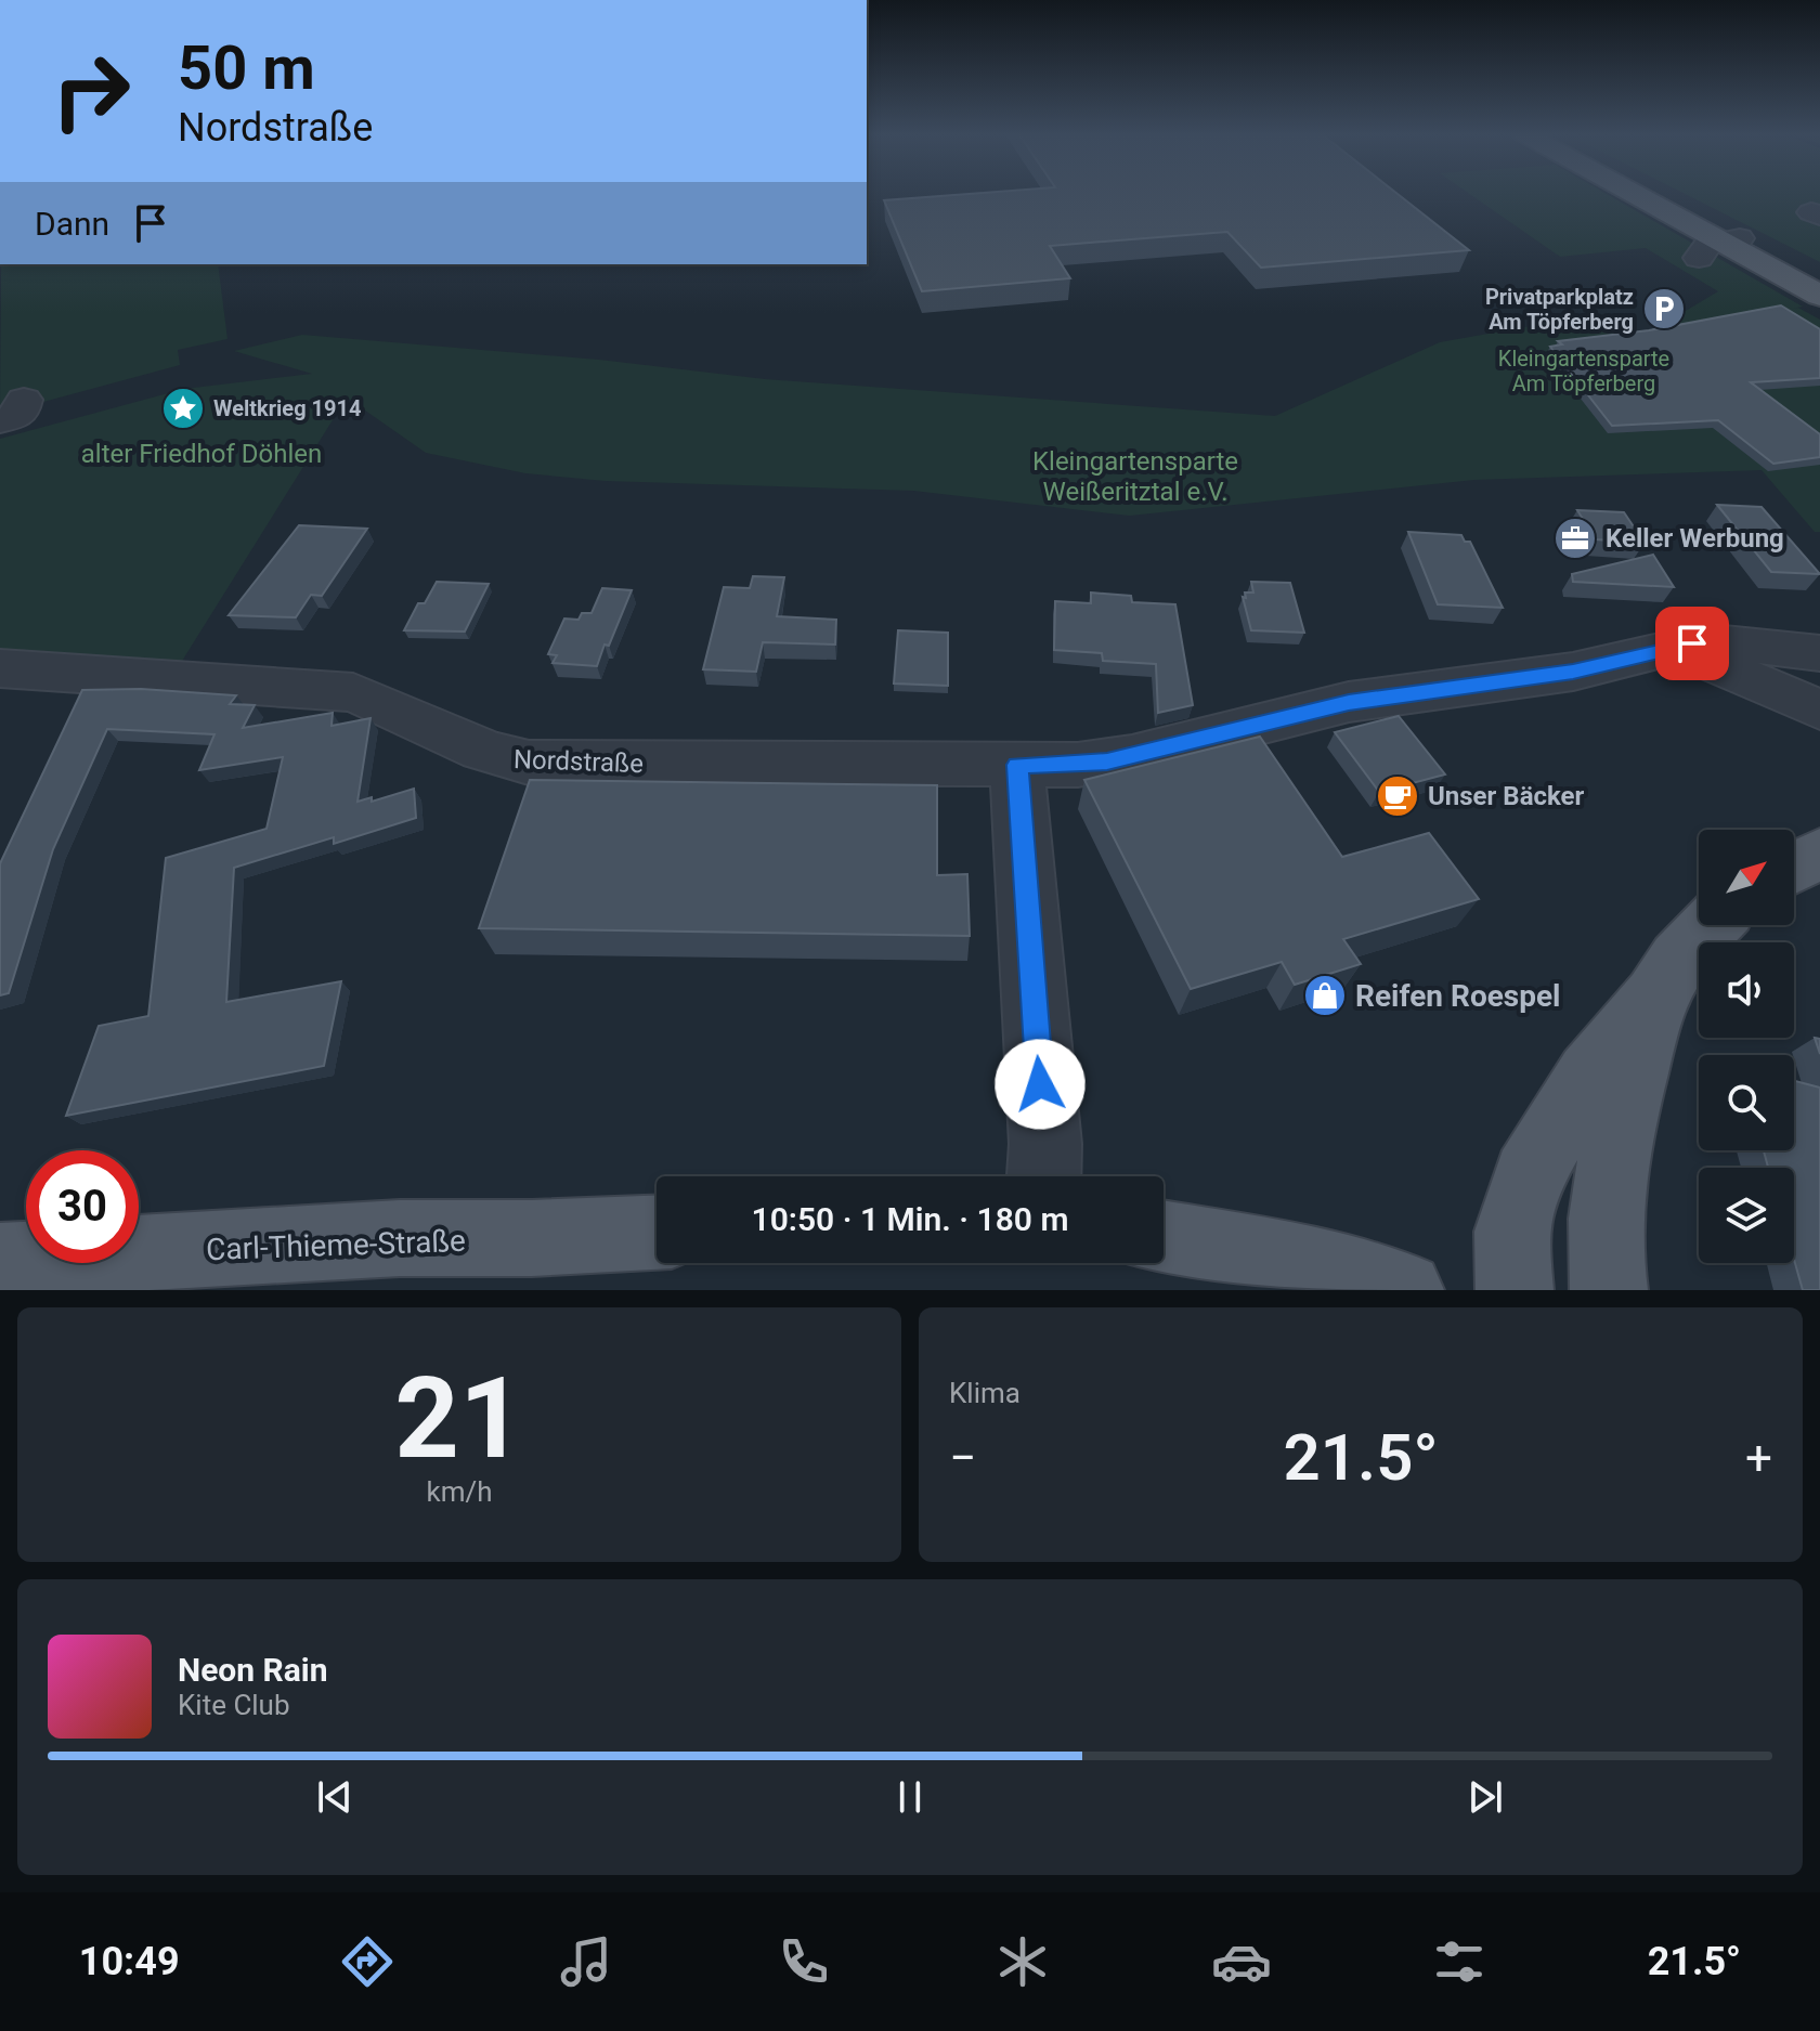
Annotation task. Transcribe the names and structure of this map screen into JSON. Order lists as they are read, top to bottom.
{
  "streets": {
    "main road": ["Carl-Thieme-Straße"],
    "street": ["Nordstraße"]
  },
  "parks": ["Kleingartensparte Am Töpferberg", "alter Friedhof Döhlen", "Kleingartensparte Weißeritztal e.V."],
  "places": {
    "parking": ["Privatparkplatz Am Töpferberg"],
    "place": ["Weltkrieg 1914"],
    "office": ["Keller Werbung"],
    "cafe": ["Unser Bäcker"],
    "shop": ["Reifen Roespel"]
  },
  "north": "top right",
  "page": {
    "turn": ["50 m", "Nordstraße"],
    "then": "Dann",
    "limit": "30",
    "trip": "10:50 · 1 Min. · 180 m",
    "tile": [
      ["21", "km/h"],
      "Klima"
    ],
    "heat": ["−", "21.5°", "+"],
    "song": ["Neon Rain", "Kite Club"],
    "tabs": ["10:49", "21.5°"]
  }
}
